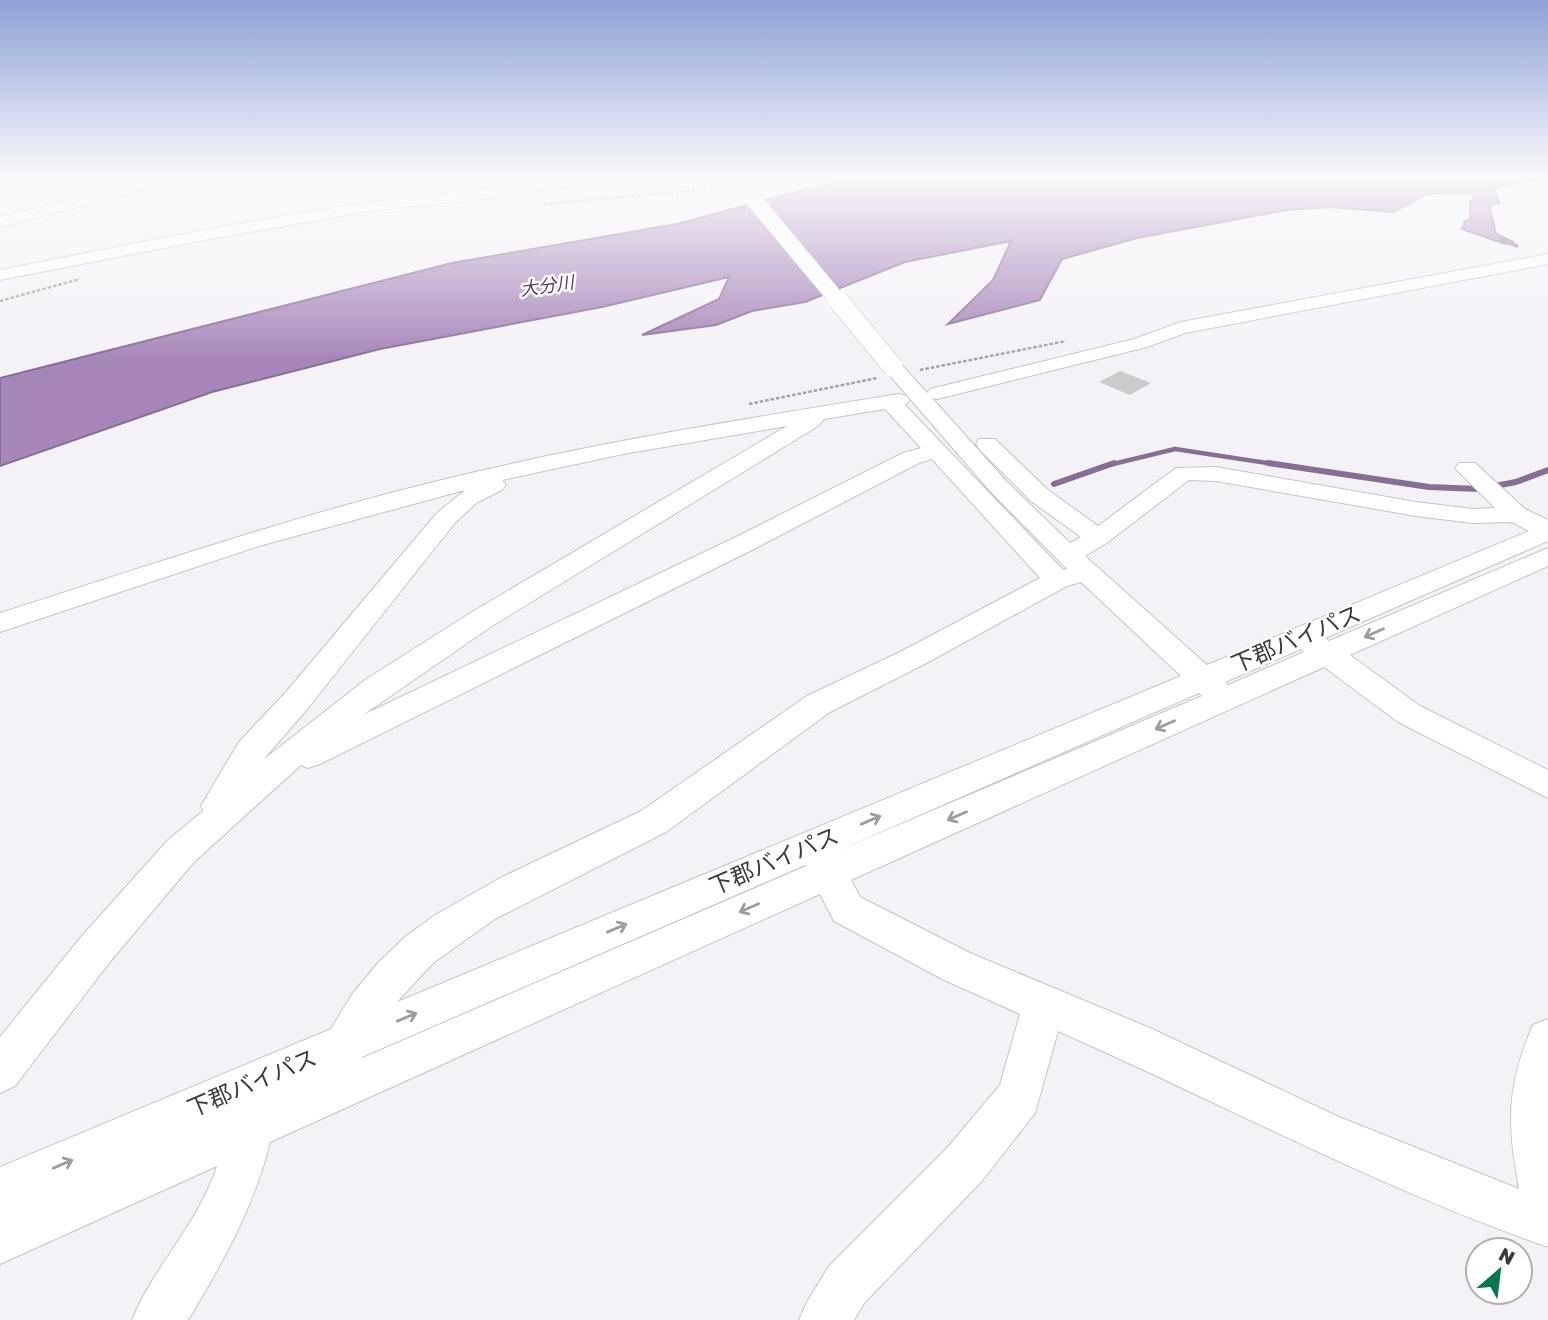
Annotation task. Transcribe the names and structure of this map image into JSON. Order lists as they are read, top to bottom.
{
  "streets": {
    "street": ["下郡バイパス"]
  },
  "water": ["大分川"],
  "north": "top right"
}
